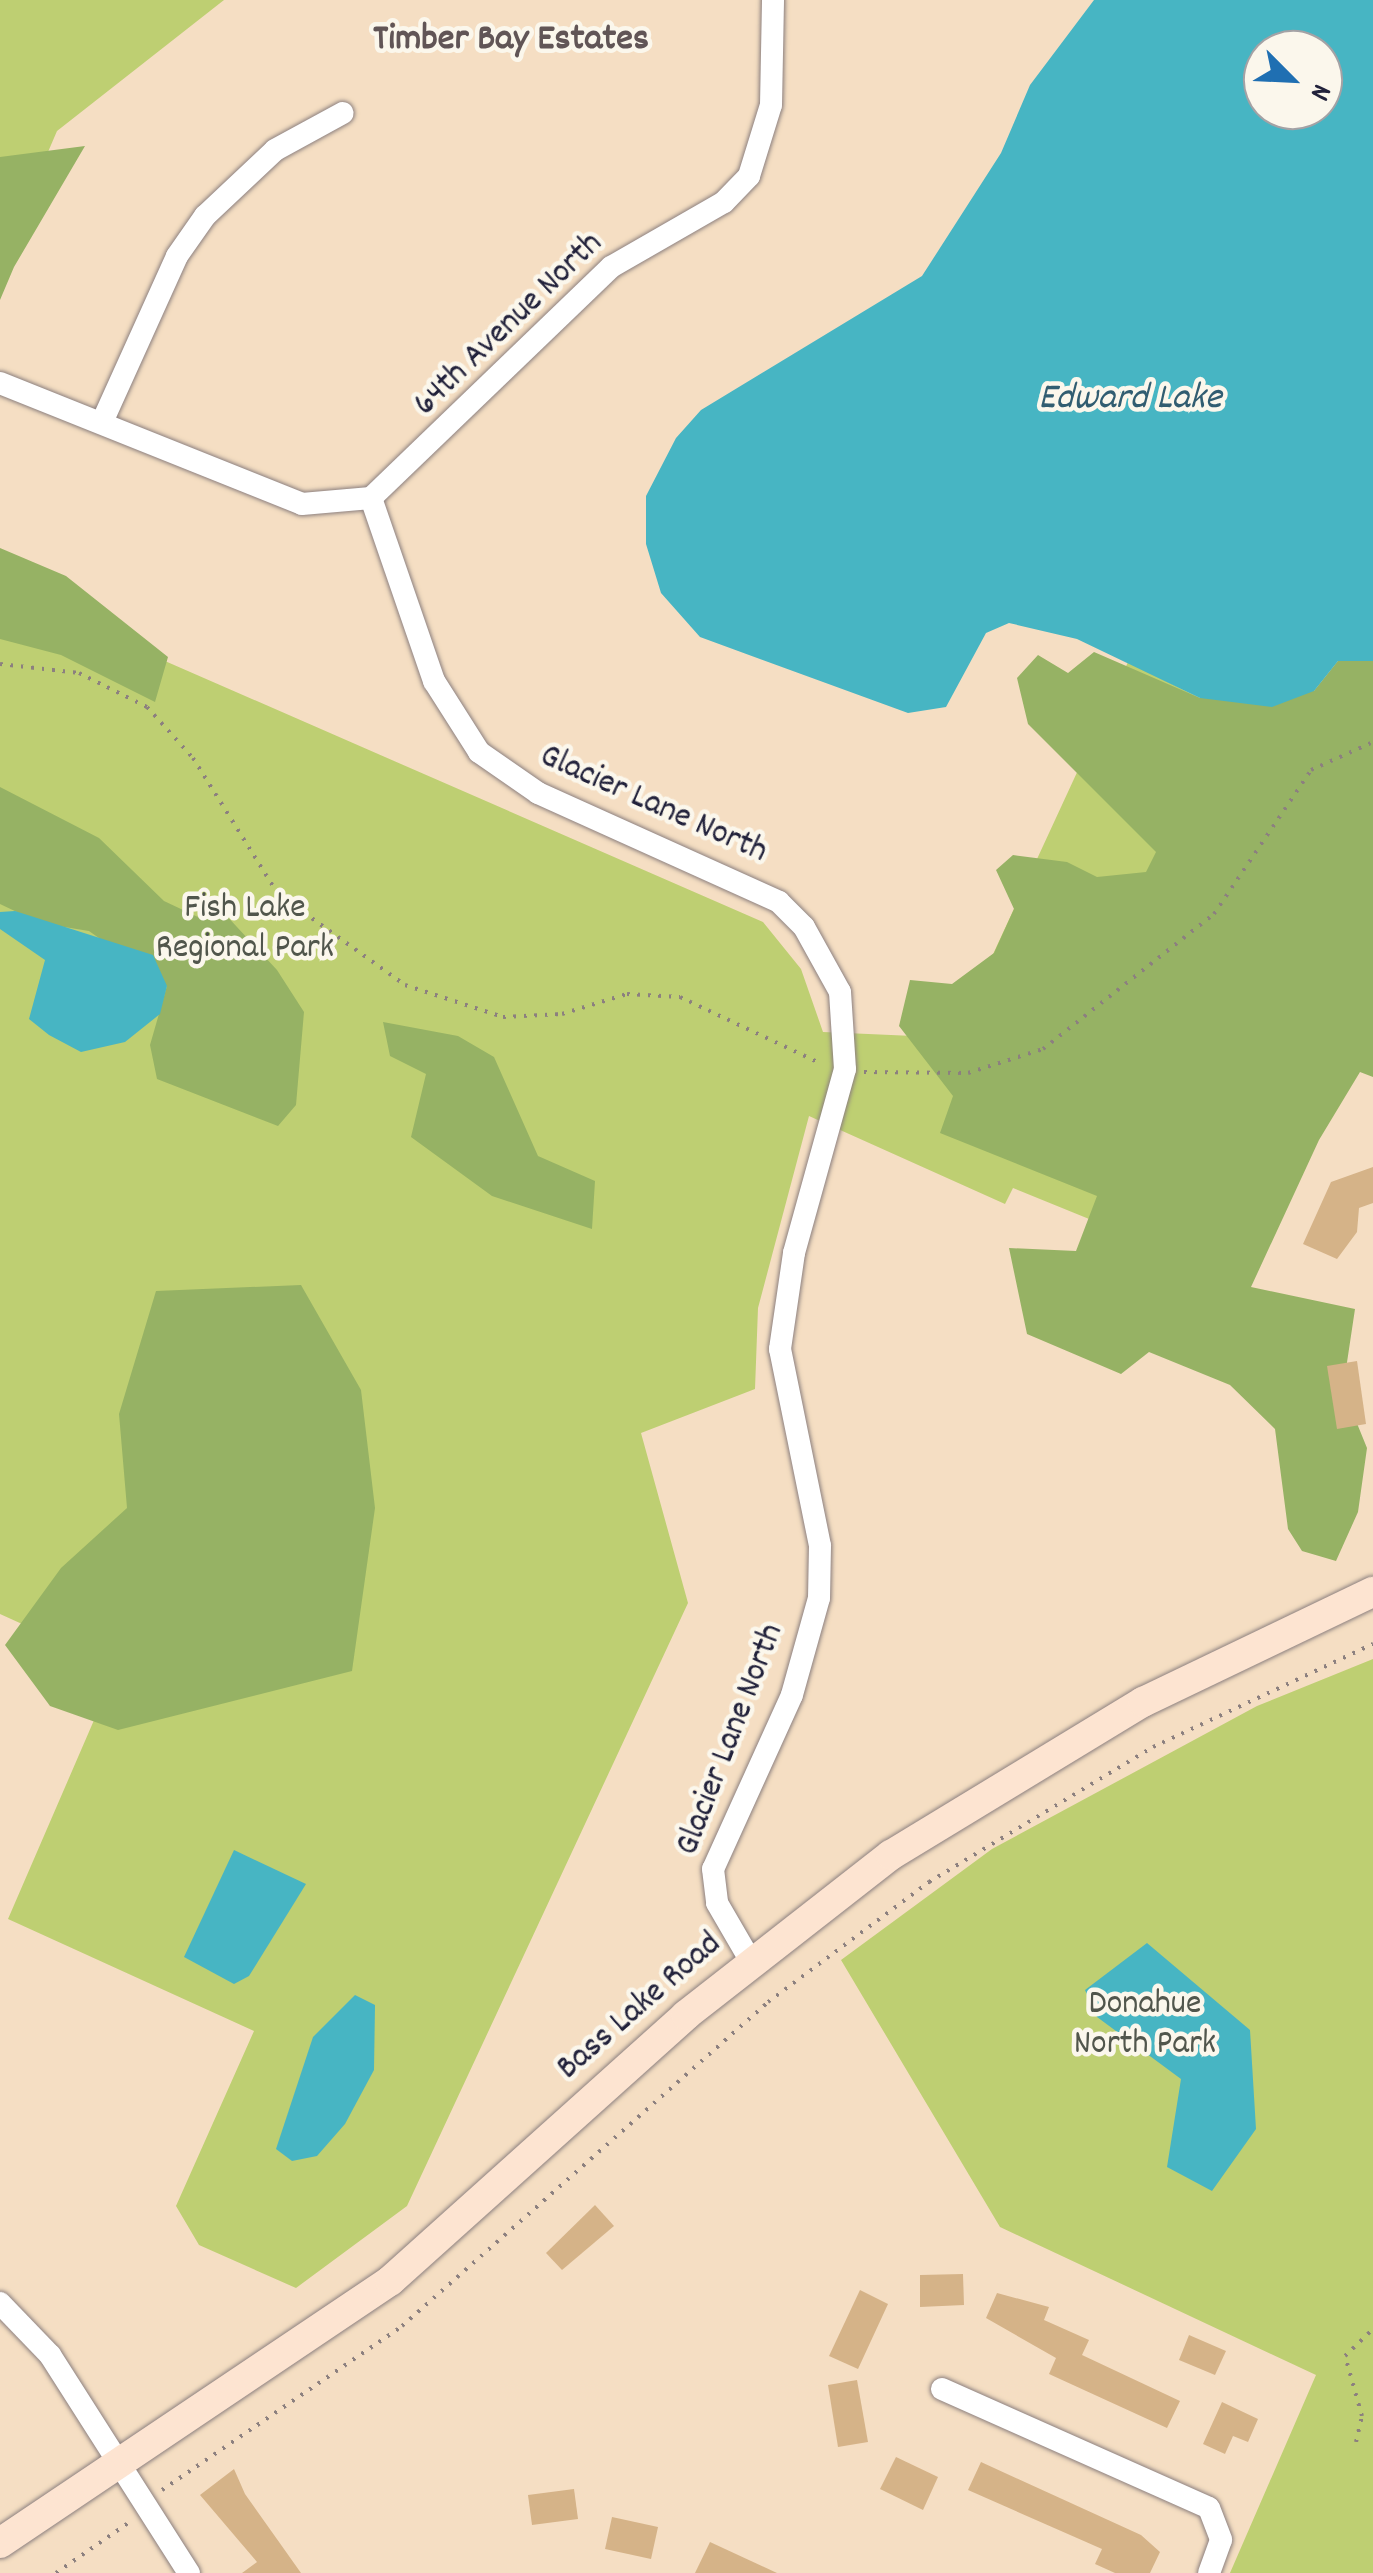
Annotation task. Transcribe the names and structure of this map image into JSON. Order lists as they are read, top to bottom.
{
  "streets": {
    "main road": ["Bass Lake Road"],
    "street": ["64th Avenue North", "Glacier Lane North"]
  },
  "crossings": [
    ["64th Avenue North", "Glacier Lane North"],
    ["Glacier Lane North", "Bass Lake Road"]
  ],
  "districts": ["Timber Bay Estates"],
  "water": ["Edward Lake"],
  "parks": ["Fish Lake Regional Park", "Donahue North Park"],
  "north": "bottom right"
}
